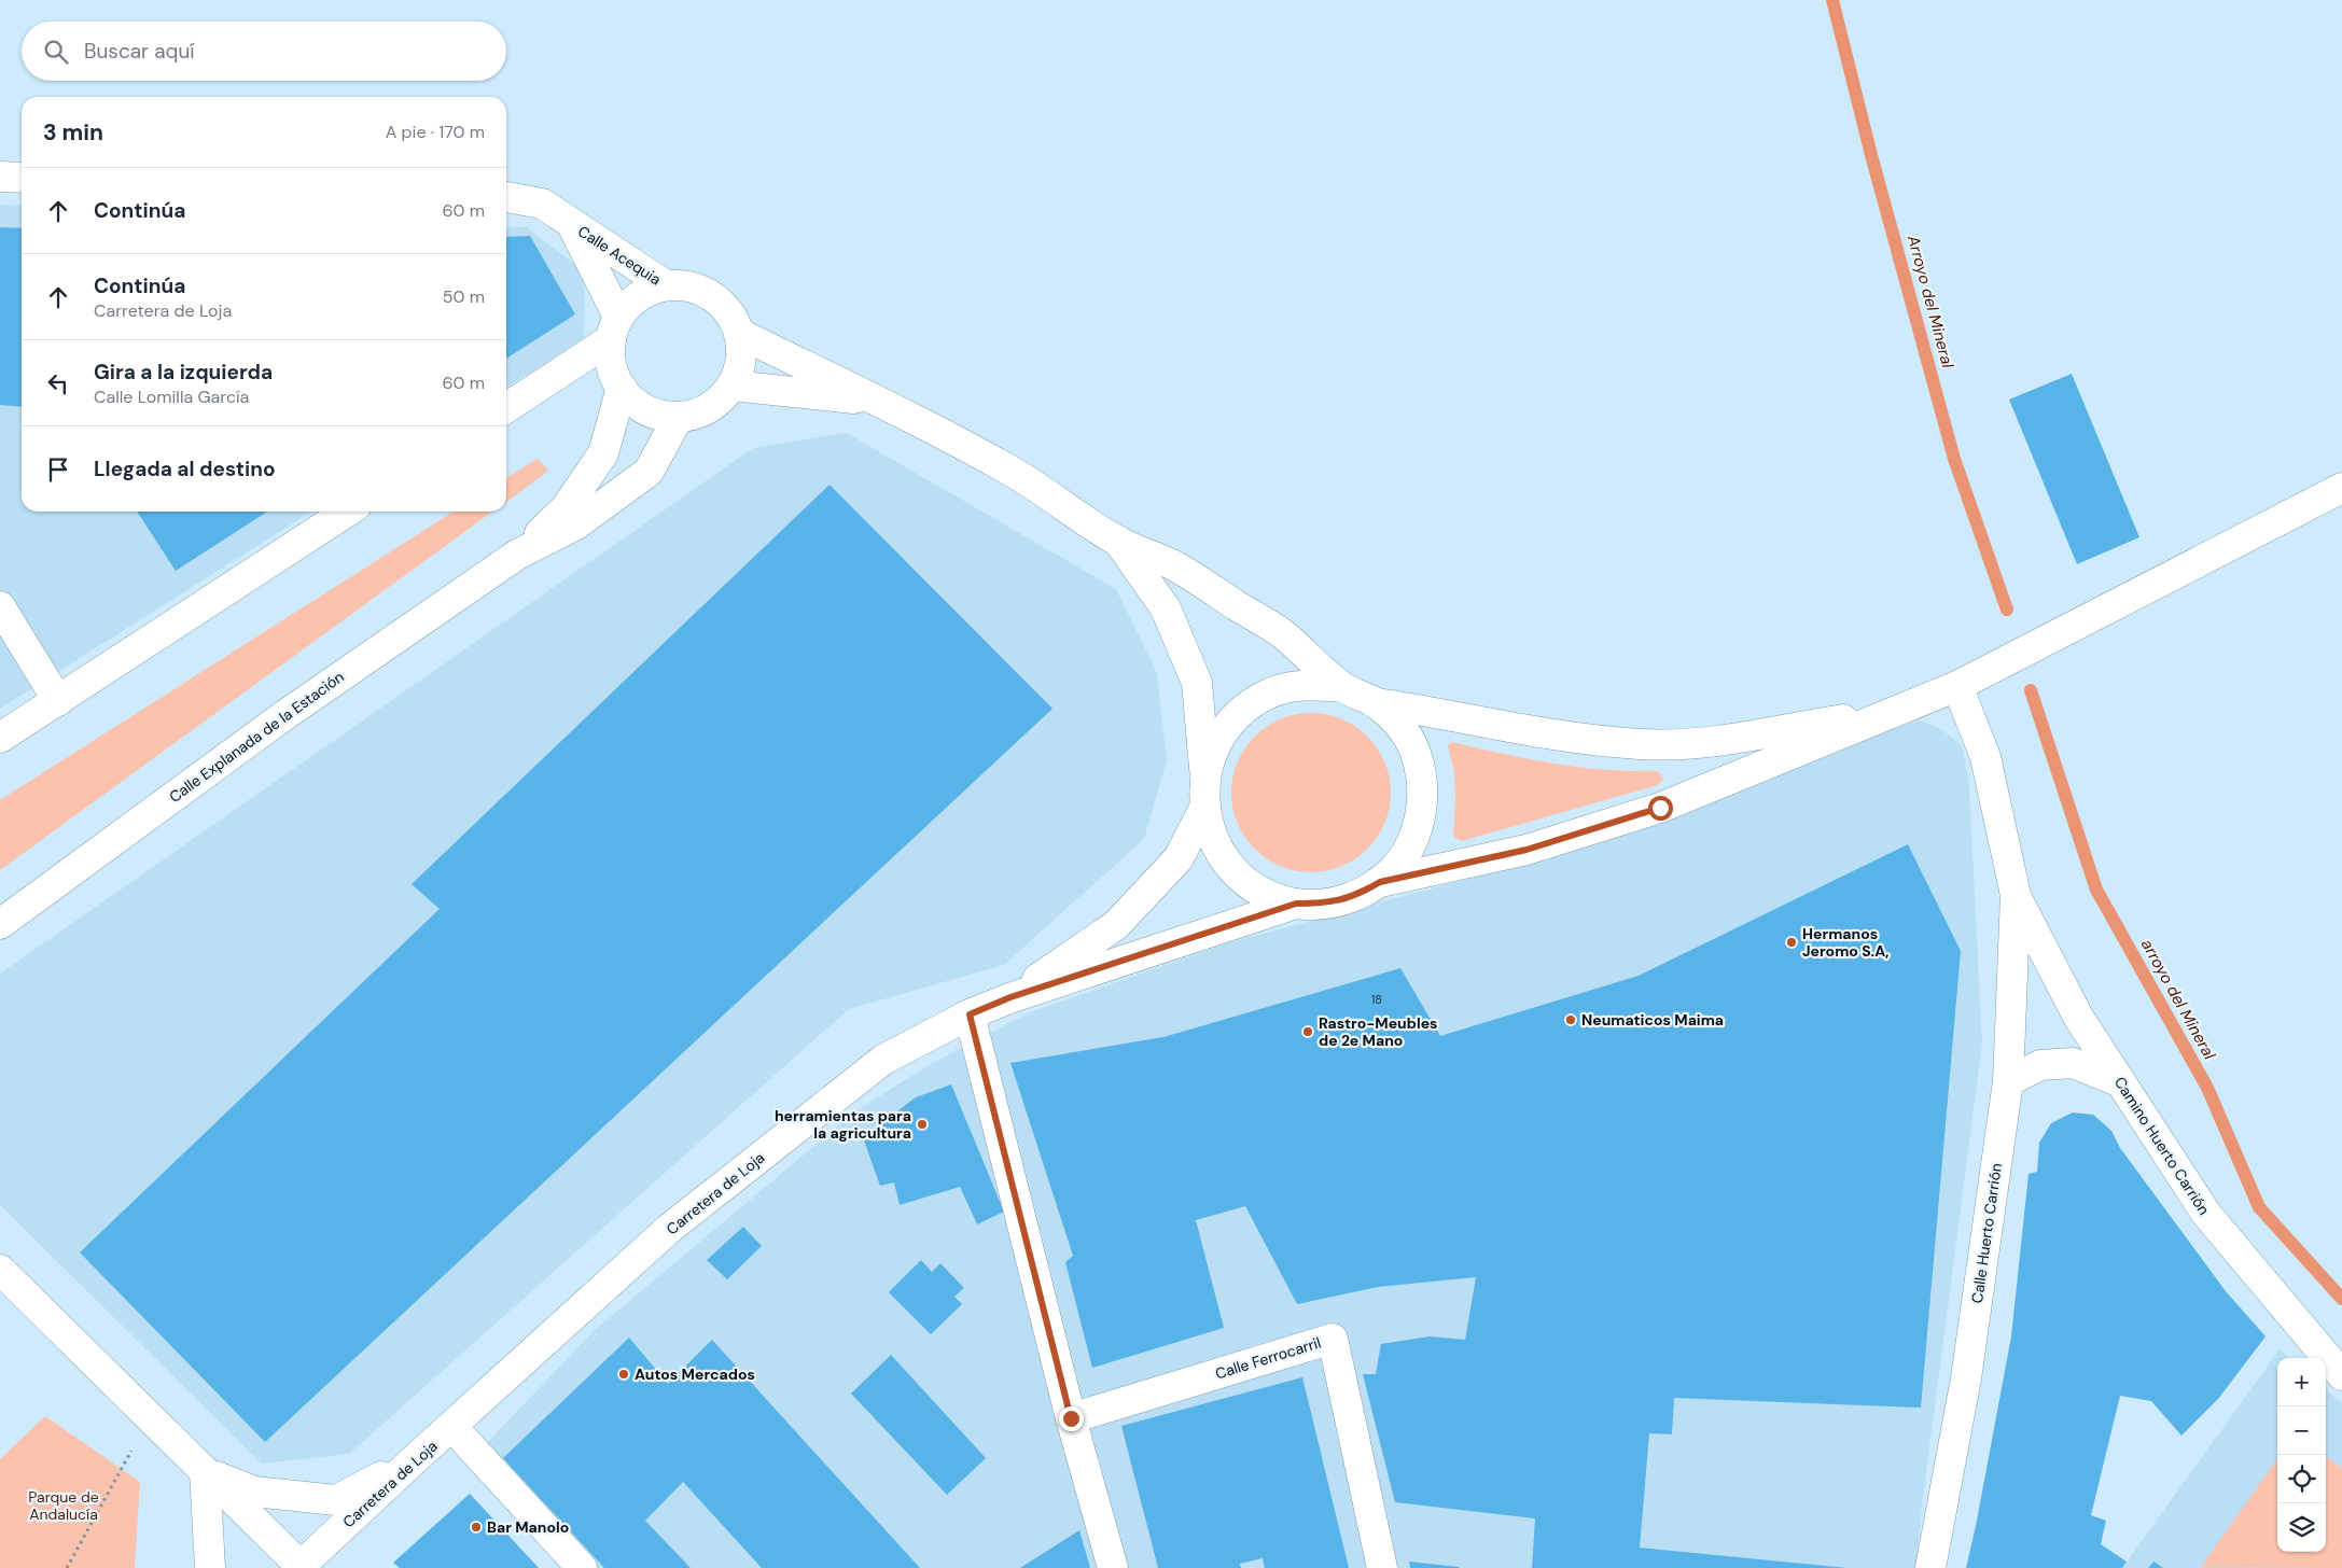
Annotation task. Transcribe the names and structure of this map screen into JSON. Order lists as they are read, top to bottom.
{
  "streets": {
    "street": [
      "Calle Acequia",
      "Calle Explanada de la Estación",
      "Camino Huerto Carrión",
      "Carretera de Loja",
      "Calle Huerto Carrión",
      "Calle Ferrocarril"
    ]
  },
  "crossings": [
    ["Calle Acequia", "Calle Explanada de la Estación"],
    ["Camino Huerto Carrión", "Calle Huerto Carrión"]
  ],
  "water": ["Arroyo del Mineral", "arroyo del Mineral"],
  "parks": ["Parque de Andalucía"],
  "places": [
    "Hermanos Jeromo S.A,",
    "Neumaticos Maima",
    "Rastro-Meubles de 2e Mano",
    "herramientas para la agricultura",
    "Autos Mercados",
    "Bar Manolo"
  ],
  "house_numbers": ["18"],
  "page": {
    "search": "Buscar aquí",
    "heading": ["3 min", "A pie · 170 m"],
    "list": [
      ["Continúa", "60 m"],
      ["Continúa", "Carretera de Loja", "50 m"],
      ["Gira a la izquierda", "Calle Lomilla García", "60 m"],
      "Llegada al destino"
    ],
    "map_buttons": ["+", "−"]
  }
}
